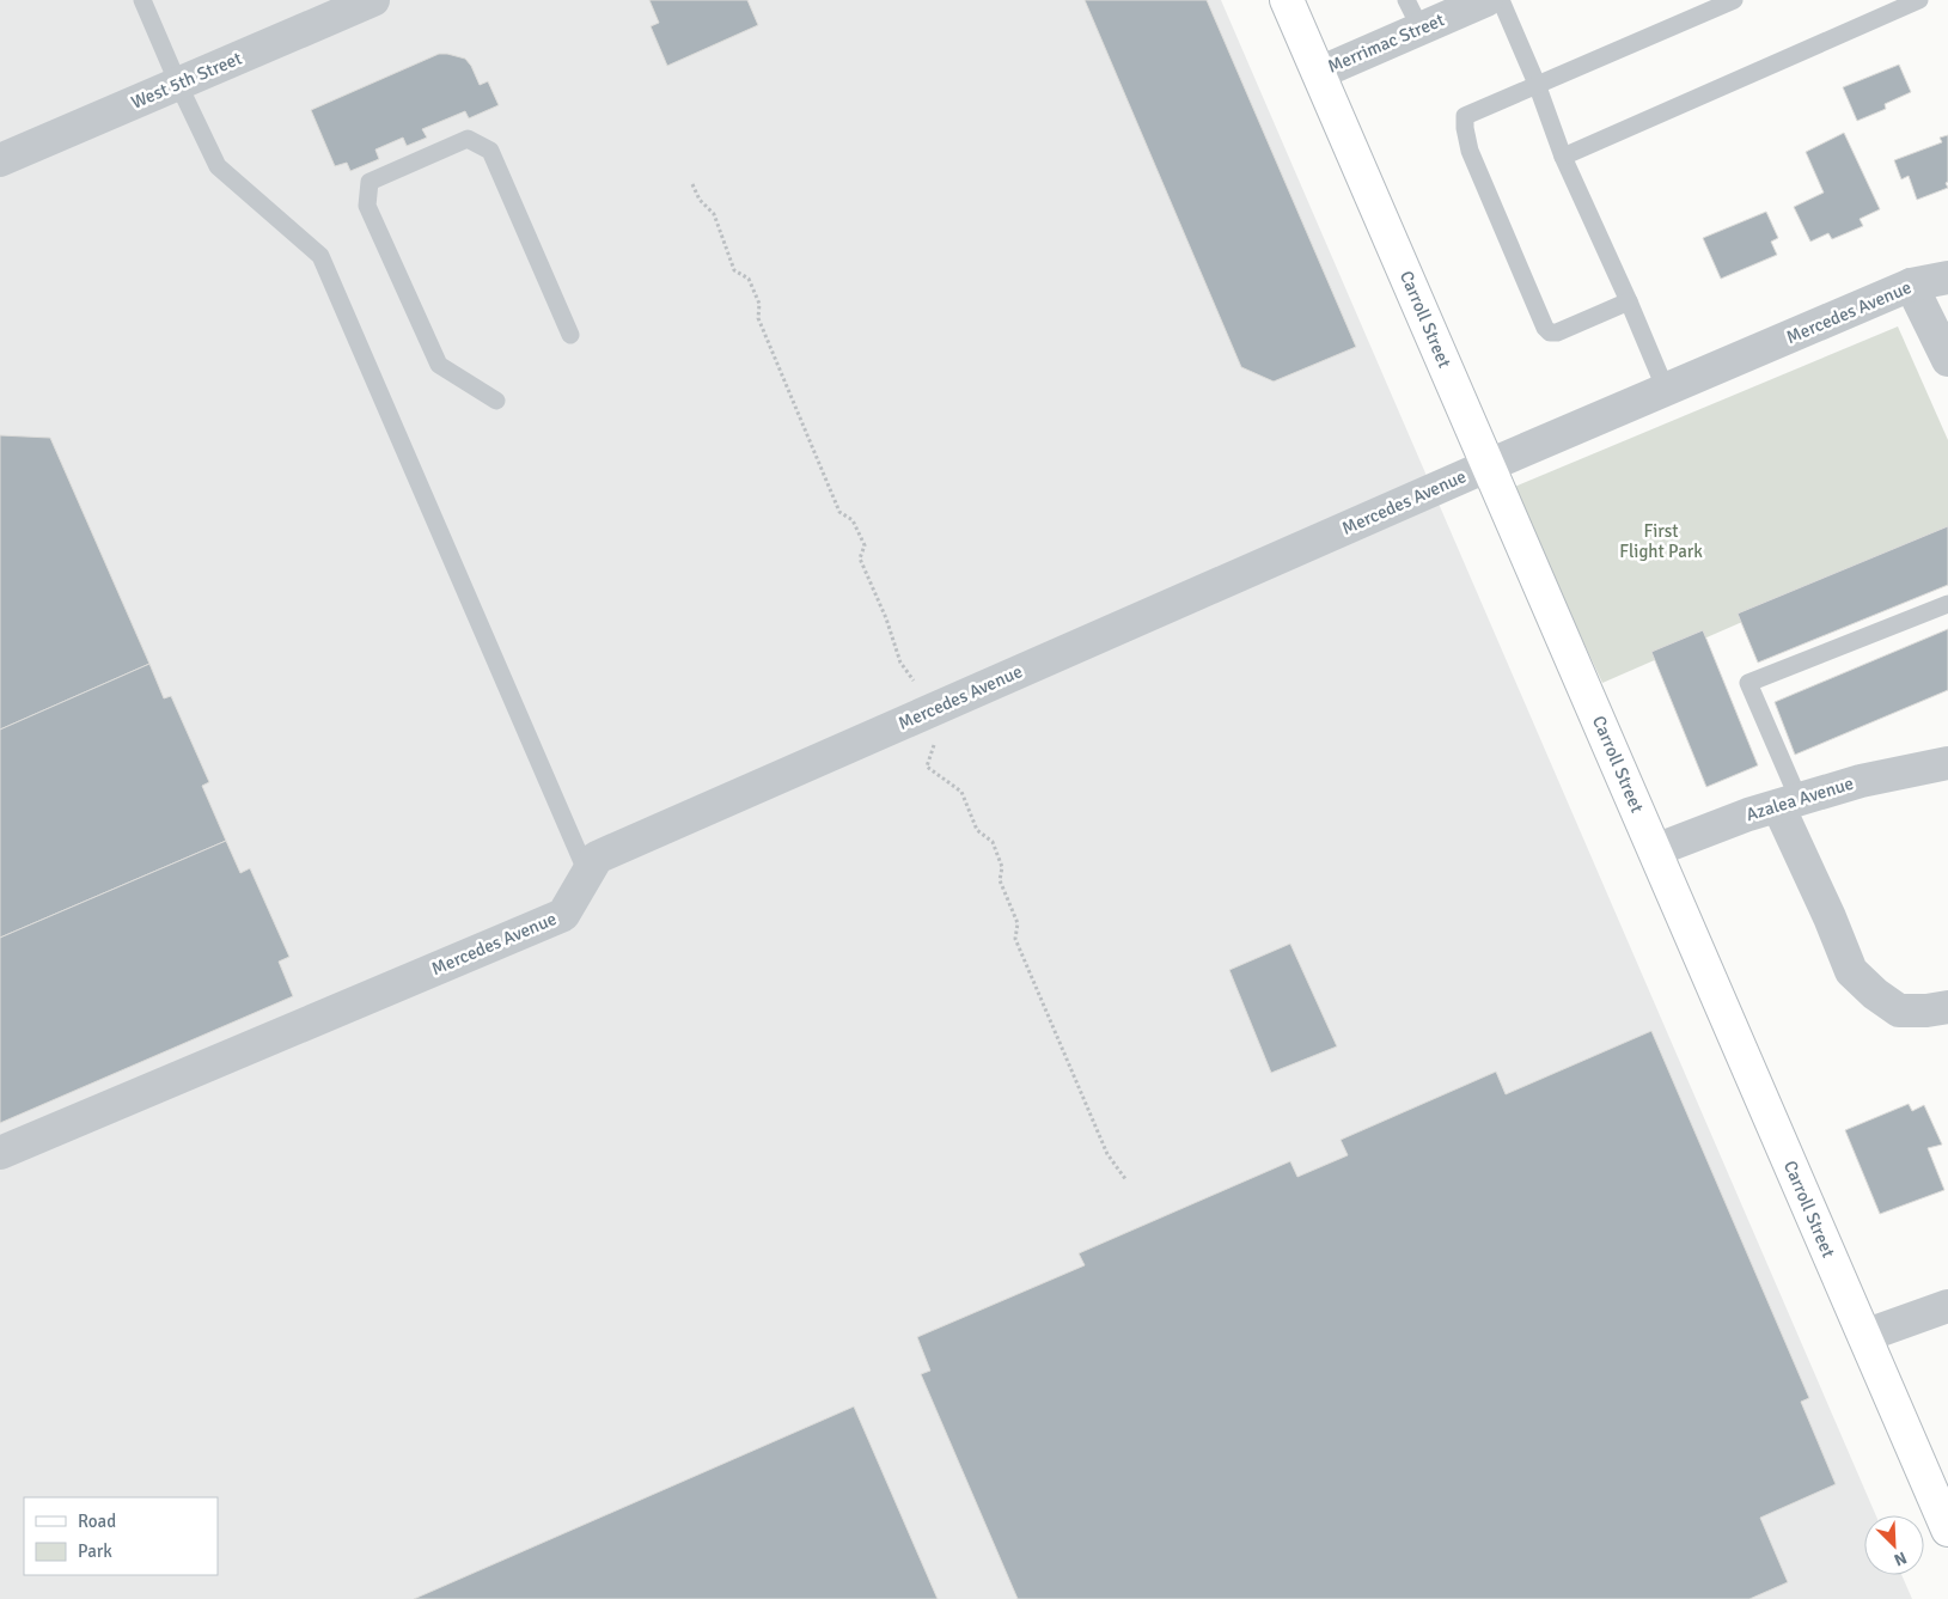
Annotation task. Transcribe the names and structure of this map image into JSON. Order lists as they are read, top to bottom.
{
  "streets": {
    "street": [
      "Merrimac Street",
      "West 5th Street",
      "Mercedes Avenue",
      "Carroll Street",
      "Azalea Avenue"
    ]
  },
  "crossings": [
    ["Merrimac Street", "Carroll Street"],
    ["Mercedes Avenue", "Carroll Street"],
    ["Carroll Street", "Azalea Avenue"]
  ],
  "parks": ["First Flight Park"],
  "legend": ["Road", "Park"],
  "north": "bottom right"
}
